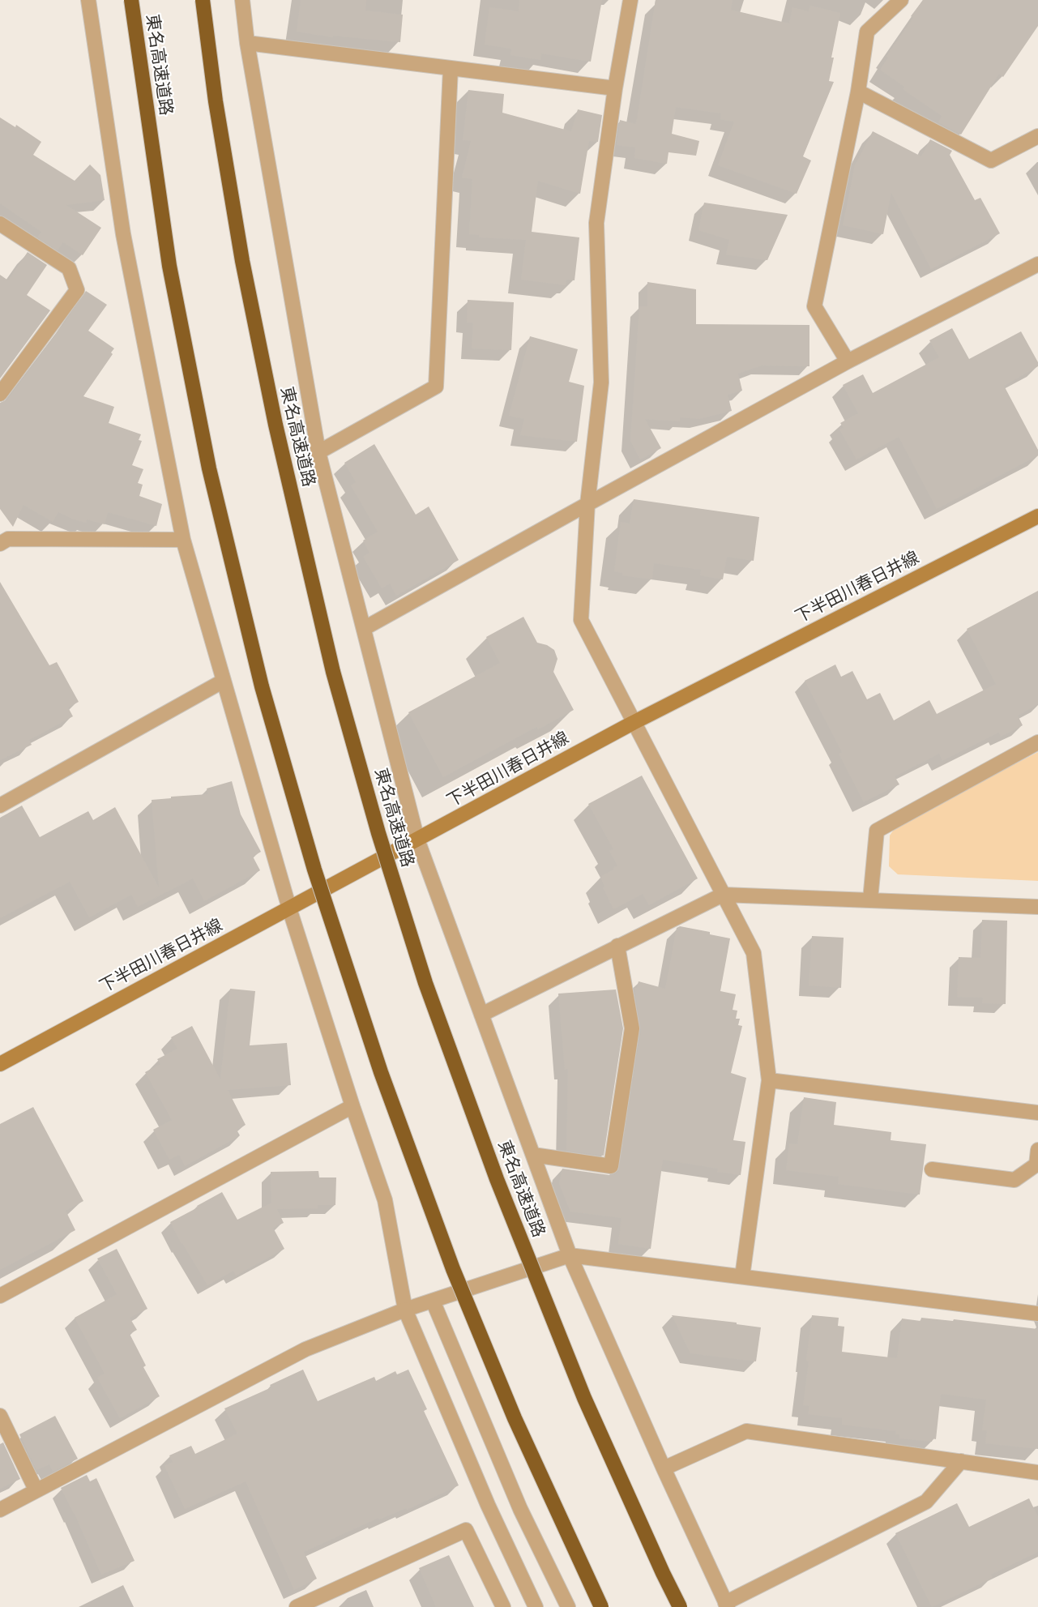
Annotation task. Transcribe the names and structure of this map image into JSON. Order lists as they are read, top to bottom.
{
  "streets": {
    "highway": ["東名高速道路"],
    "main road": ["下半田川春日井線"]
  }
}
